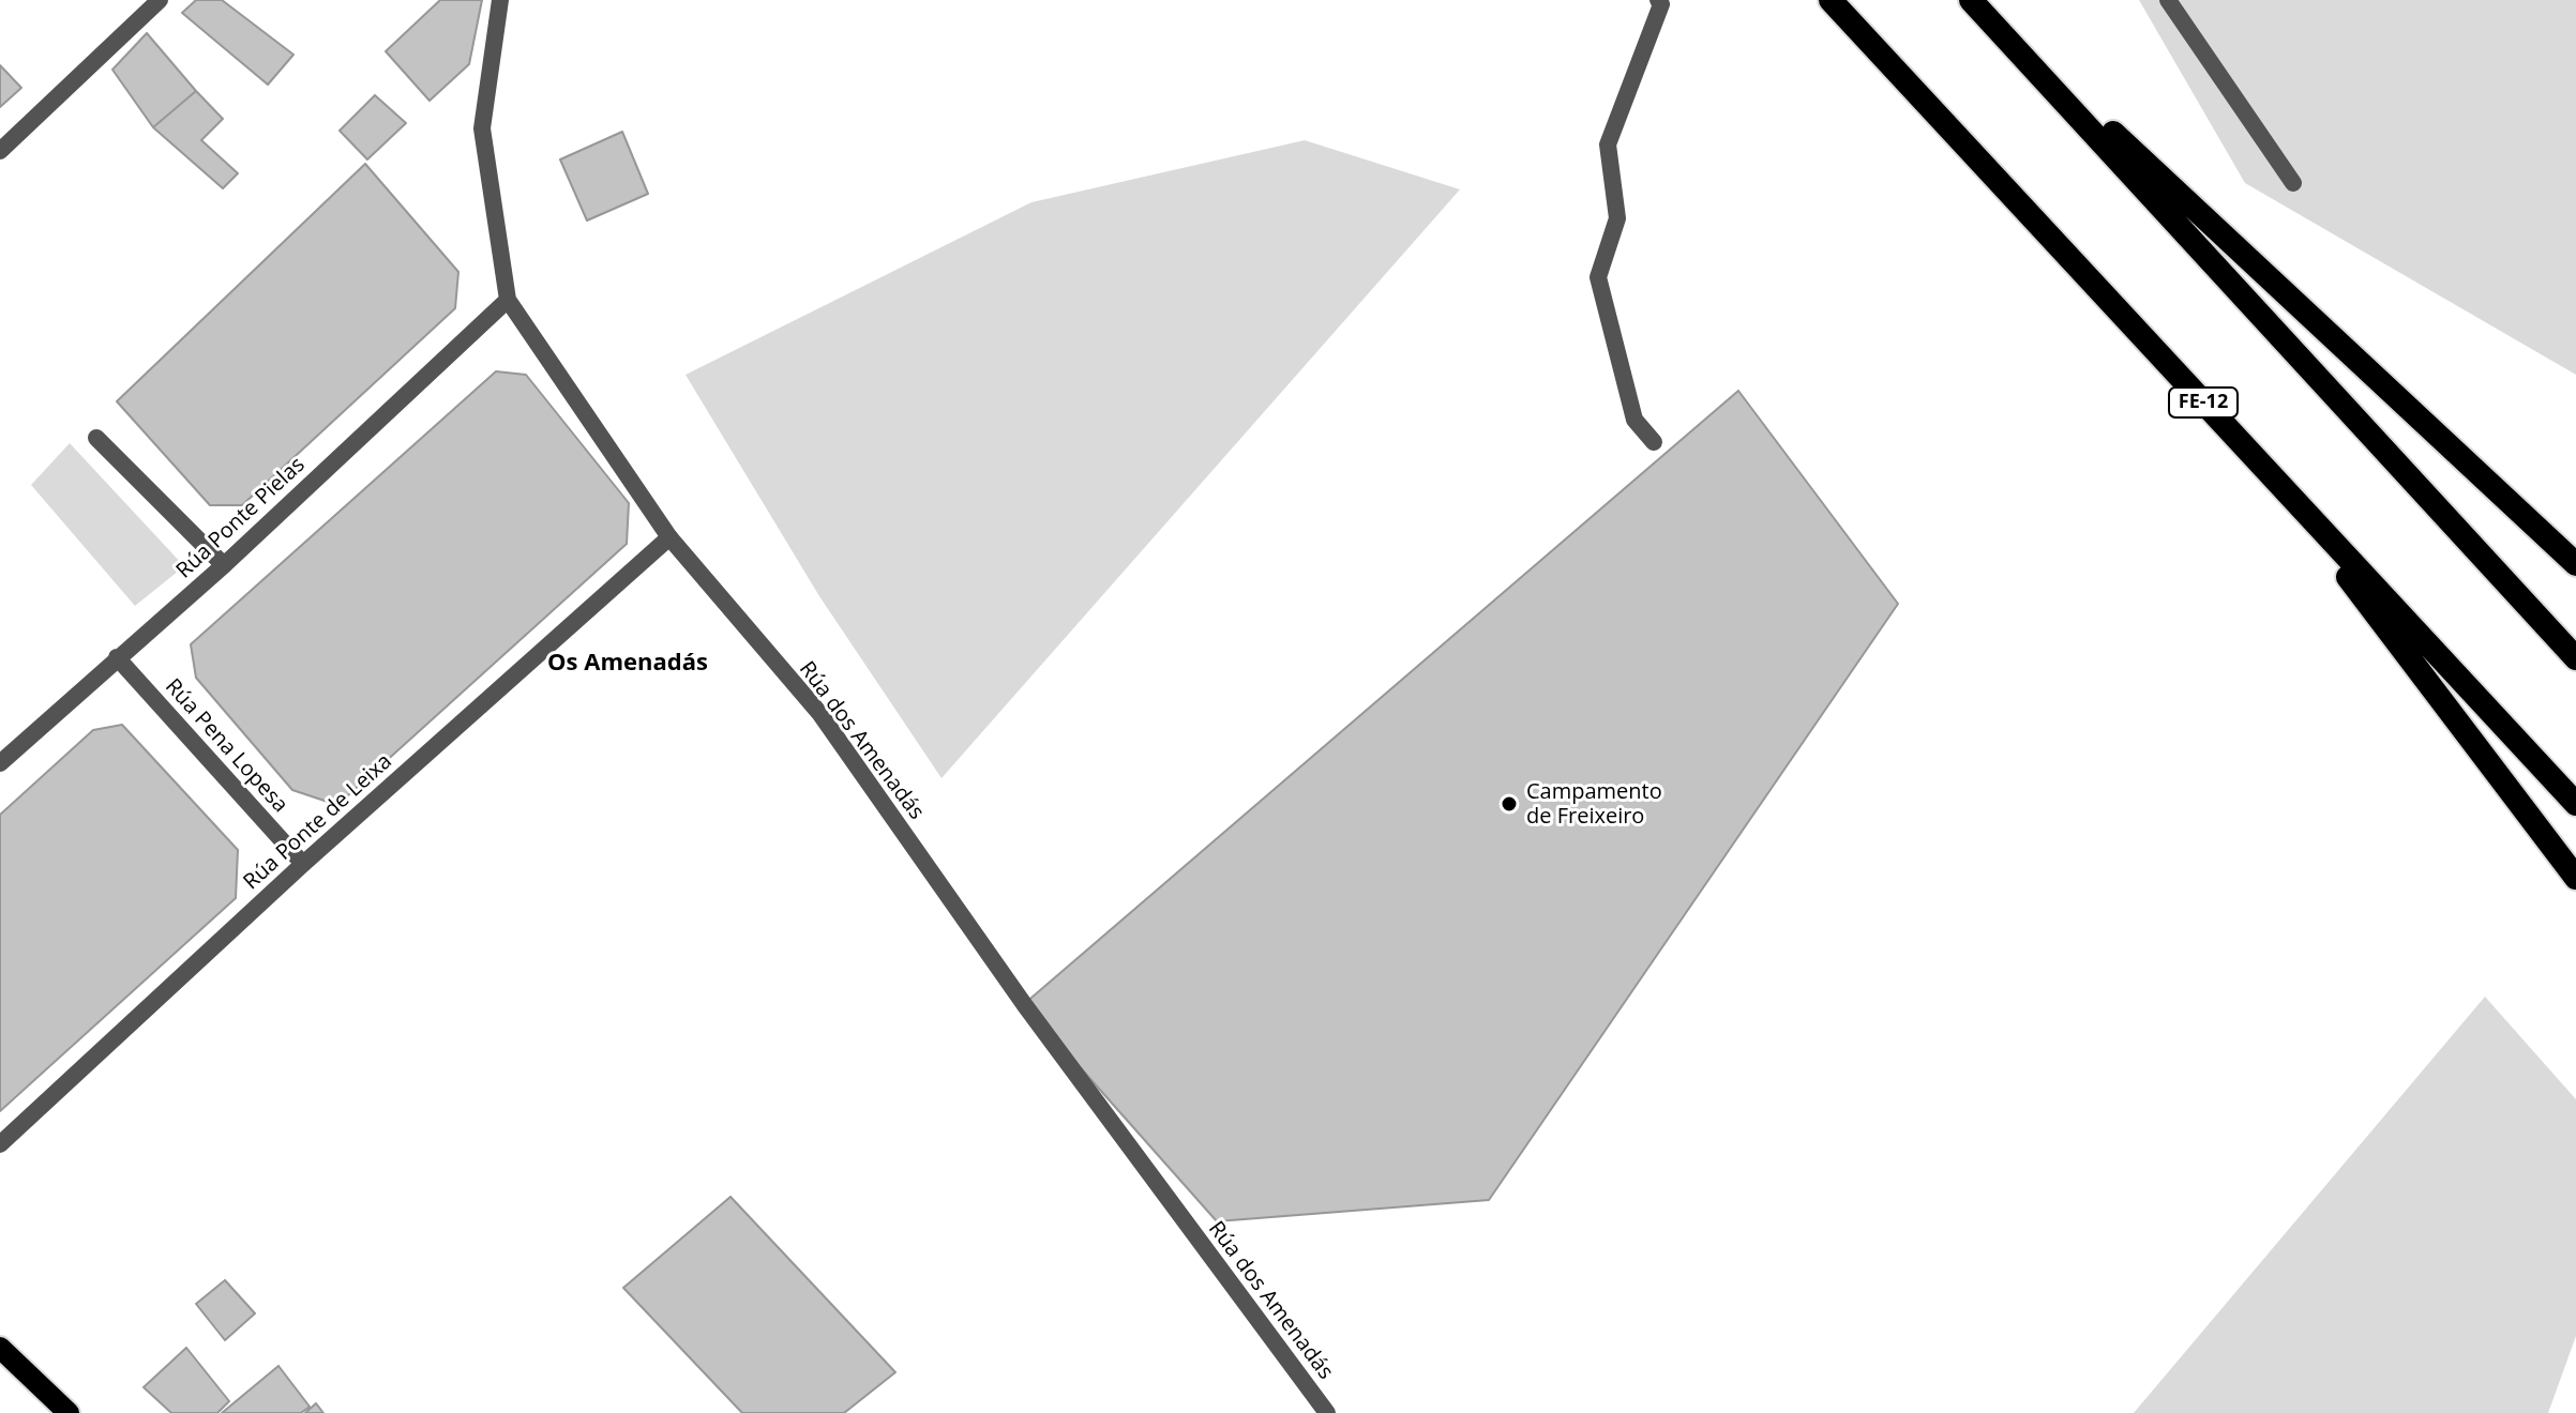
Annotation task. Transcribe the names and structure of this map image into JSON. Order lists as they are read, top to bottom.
{
  "streets": {
    "highway": ["FE-12"],
    "street": [
      "Rúa Ponte Pielas",
      "Rúa dos Amenadás",
      "Rúa Pena Lopesa",
      "Rúa Ponte de Leixa"
    ]
  },
  "crossings": [
    ["Rúa Ponte Pielas", "Rúa dos Amenadás"],
    ["Rúa Ponte Pielas", "Rúa Pena Lopesa"],
    ["Rúa dos Amenadás", "Rúa Ponte de Leixa"],
    ["Rúa Pena Lopesa", "Rúa Ponte de Leixa"]
  ],
  "districts": ["Os Amenadás"],
  "places": ["Campamento de Freixeiro"]
}
